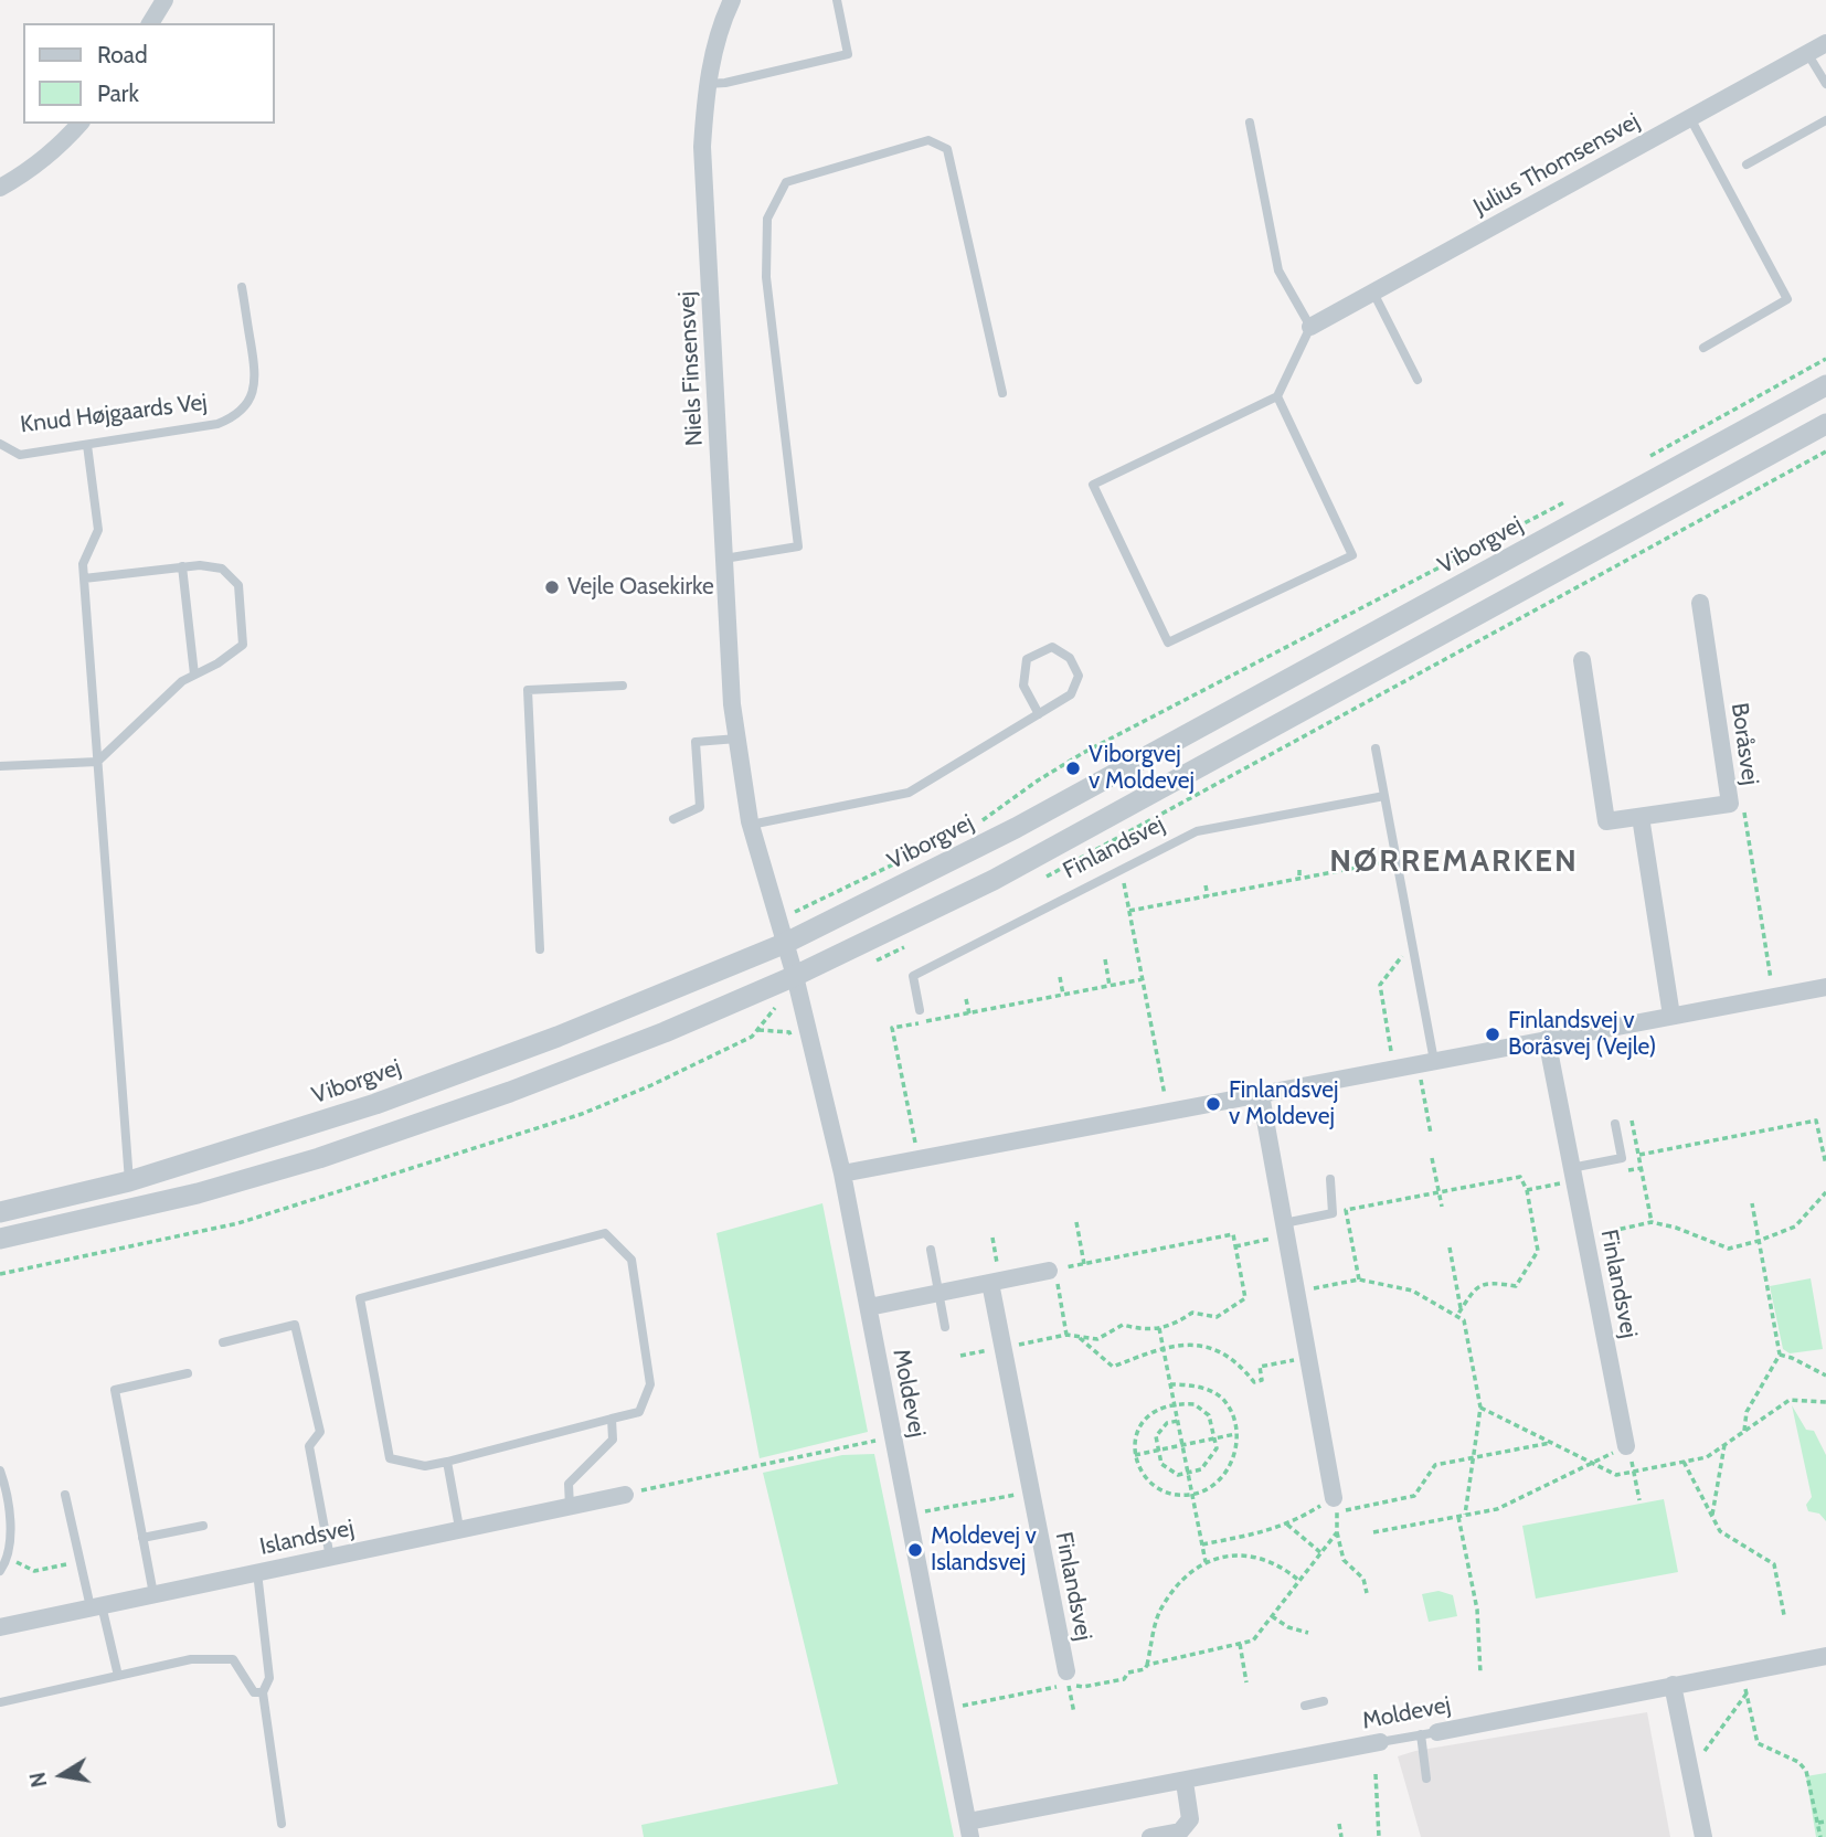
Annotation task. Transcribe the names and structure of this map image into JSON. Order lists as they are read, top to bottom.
{
  "streets": {
    "street": [
      "Julius Thomsensvej",
      "Niels Finsensvej",
      "Viborgvej",
      "Boråsvej",
      "Finlandsvej",
      "Moldevej",
      "Islandsvej"
    ],
    "lane": ["Knud Højgaards Vej"]
  },
  "crossings": [
    ["Niels Finsensvej", "Viborgvej"],
    ["Niels Finsensvej", "Moldevej"]
  ],
  "districts": ["NØRREMARKEN"],
  "places": [
    "Vejle Oasekirke",
    "Viborgvej v Moldevej",
    "Finlandsvej v Boråsvej (Vejle)",
    "Finlandsvej v Moldevej",
    "Moldevej v Islandsvej"
  ],
  "legend": ["Road", "Park"],
  "north": "left"
}
